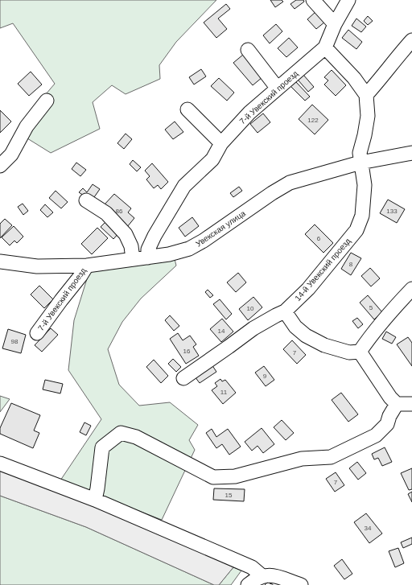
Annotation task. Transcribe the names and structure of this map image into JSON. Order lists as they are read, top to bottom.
{
  "streets": {
    "street": ["7-й Увекский проезд", "Увекская улица", "14-й Увекский проезд"]
  },
  "crossings": [
    ["7-й Увекский проезд", "Увекская улица"],
    ["Увекская улица", "14-й Увекский проезд"]
  ],
  "house_numbers": [
    "122",
    "86",
    "133",
    "6",
    "8",
    "5",
    "10",
    "14",
    "98",
    "16",
    "7",
    "9",
    "11",
    "7",
    "15",
    "34"
  ]
}
